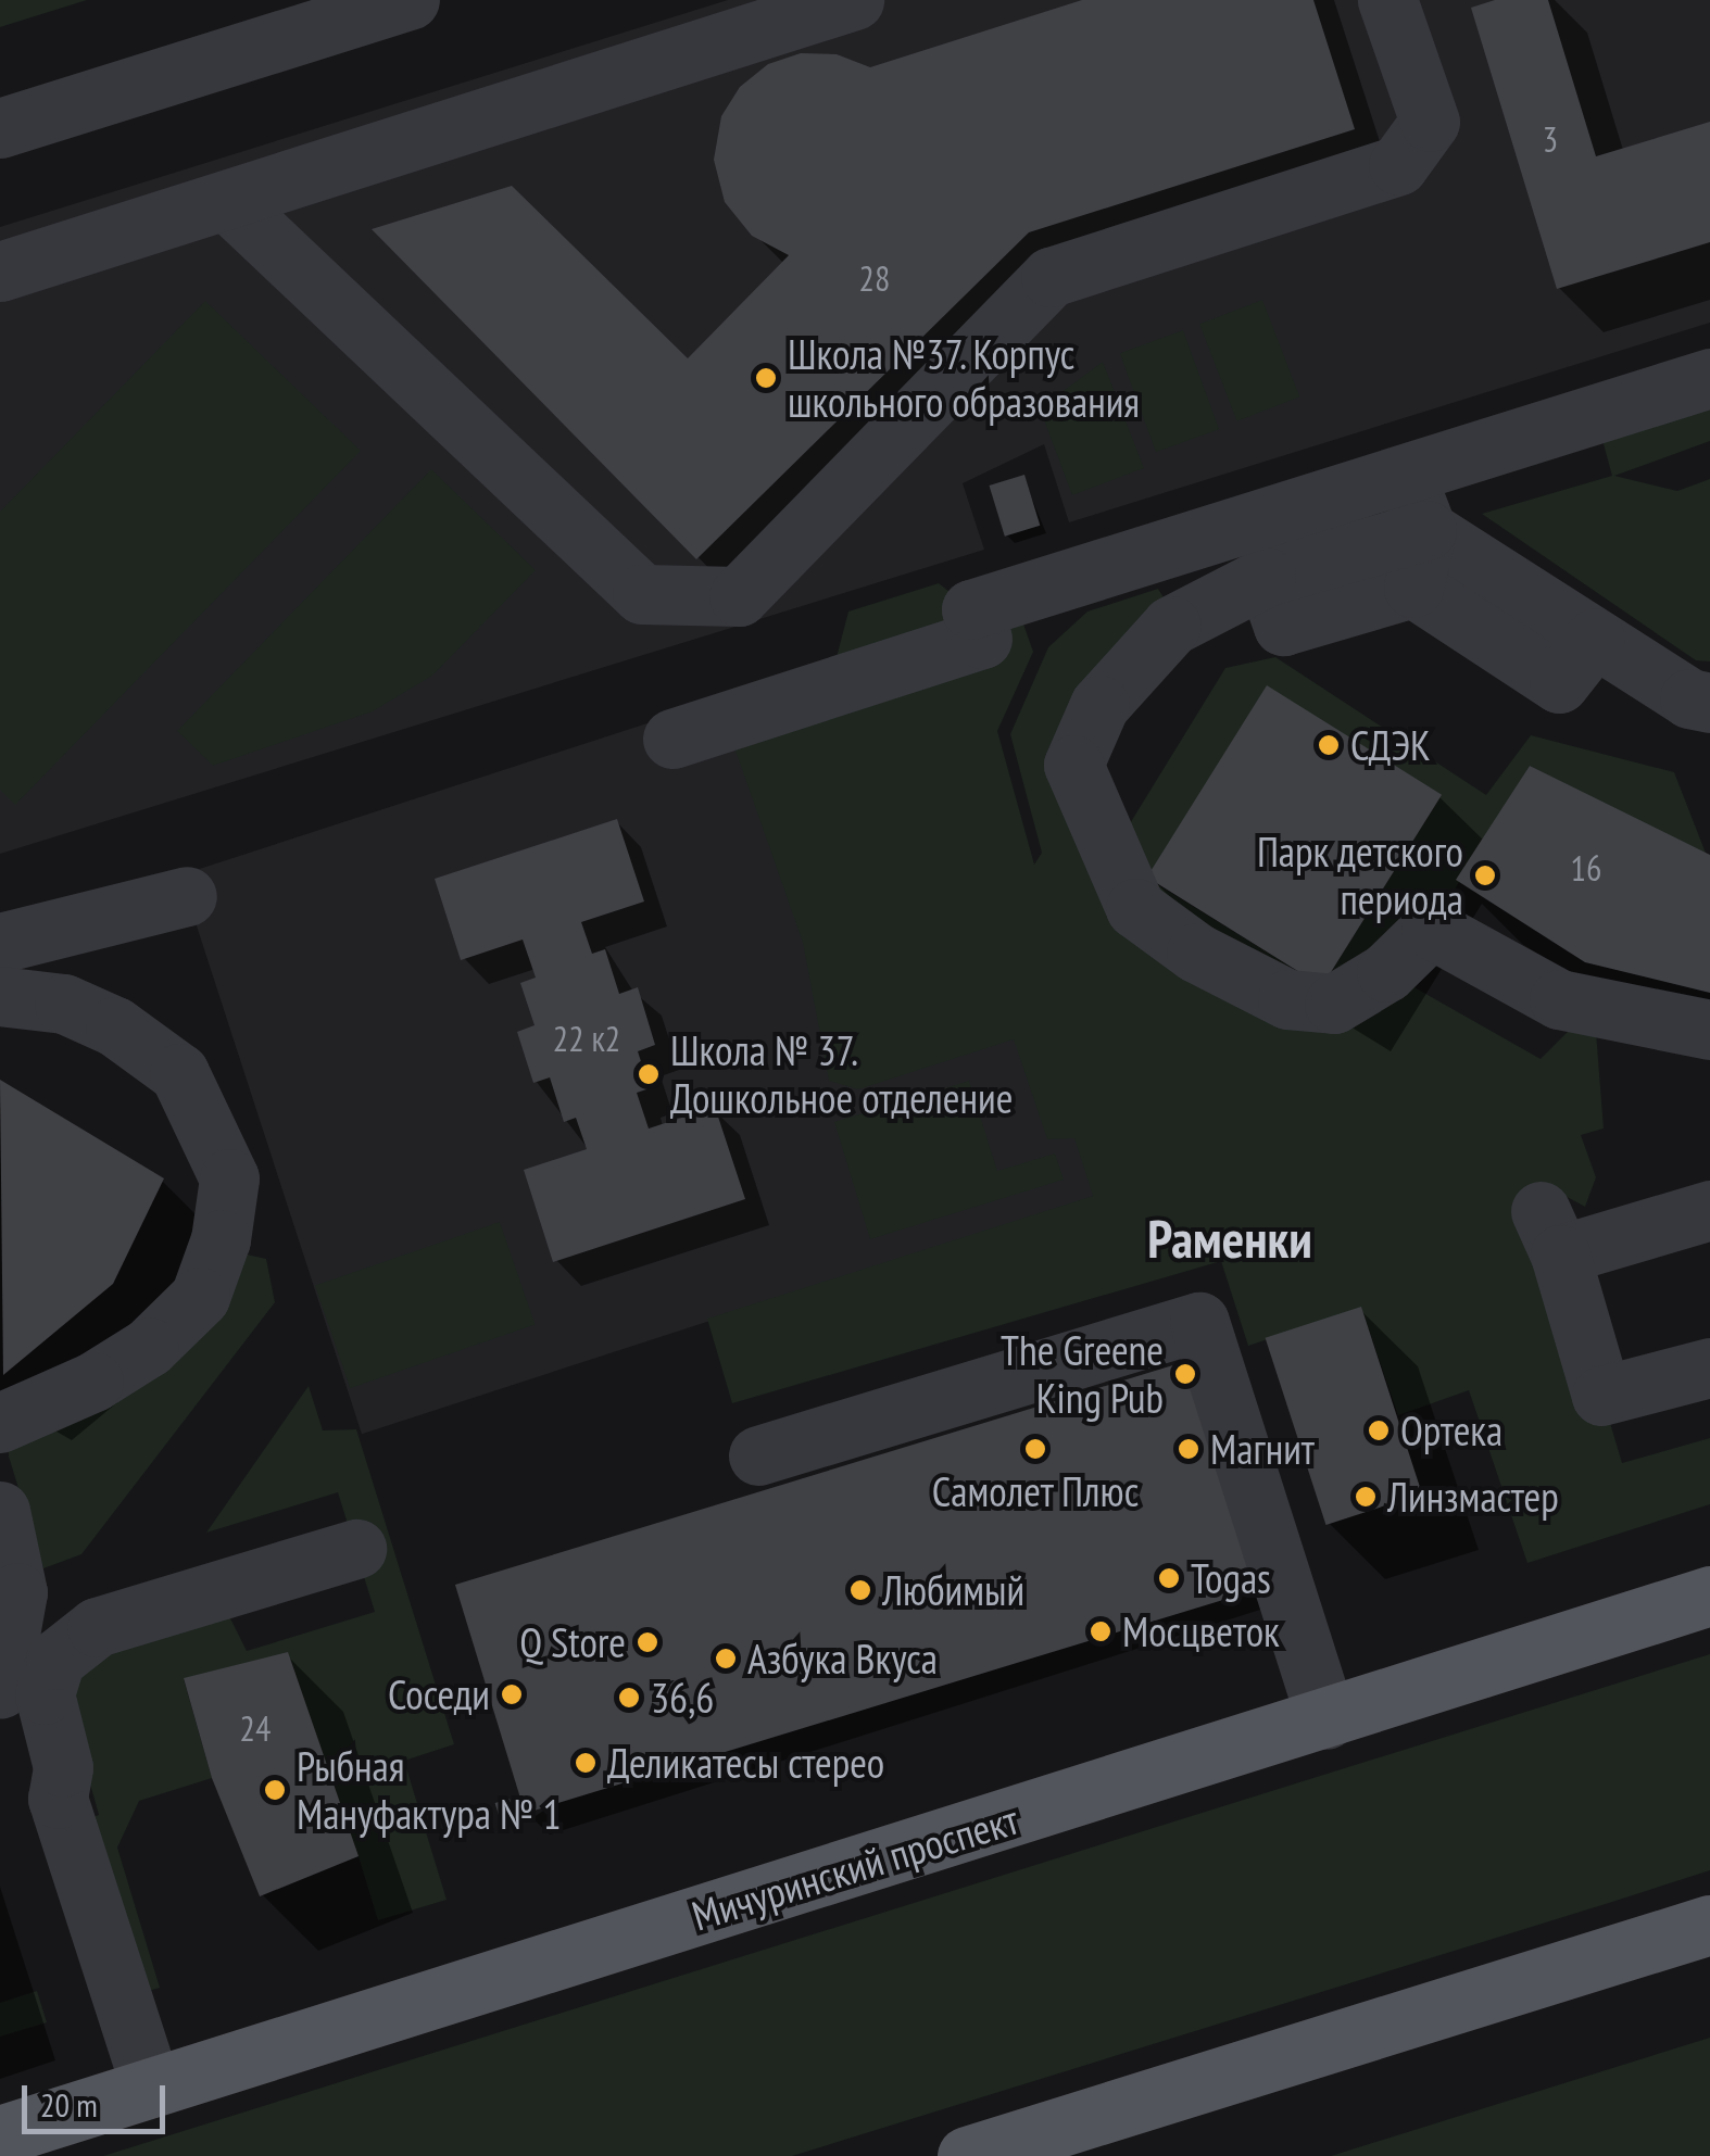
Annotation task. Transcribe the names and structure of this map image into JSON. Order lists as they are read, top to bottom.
{
  "streets": {
    "main road": ["Мичуринский проспект"]
  },
  "districts": ["Раменки"],
  "places": [
    "Школа №37. Корпус школьного образования",
    "СДЭК",
    "Парк детского периода",
    "Школа № 37. Дошкольное отделение",
    "The Greene King Pub",
    "Ортека",
    "Самолет Плюс",
    "Магнит",
    "Линзмастер",
    "Togas",
    "Любимый",
    "Мосцветок",
    "Q Store",
    "Азбука Вкуса",
    "Соседи",
    "36,6",
    "Деликатесы стерео",
    "Рыбная Мануфактура № 1"
  ],
  "house_numbers": [
    "3",
    "28",
    "16",
    "22 к2",
    "24"
  ],
  "scale_bar": "20 m"
}
